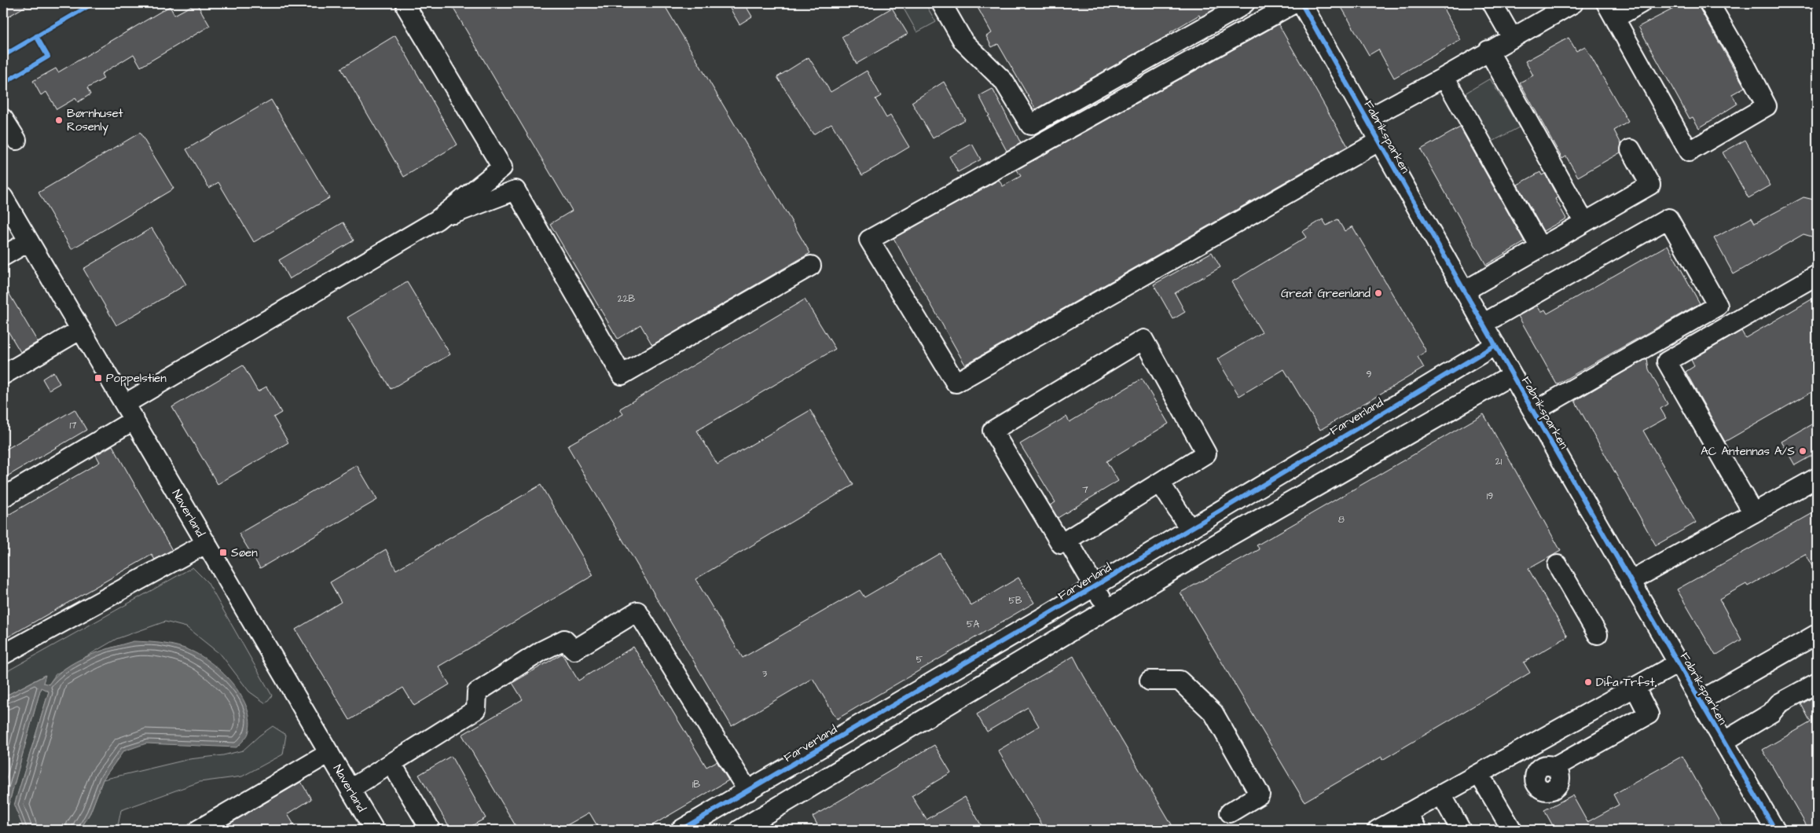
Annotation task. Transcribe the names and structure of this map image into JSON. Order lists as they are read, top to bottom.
{
  "streets": {
    "street": ["Fabriksparken", "Farverland", "Naverland"]
  },
  "crossings": [
    ["Fabriksparken", "Farverland"]
  ],
  "places": {
    "other": [
      "Børnhuset Rosenly",
      "Great Greenland",
      "AC Antennas A/S",
      "Difa Trfst."
    ],
    "transit": ["Poppelstien", "Søen"]
  },
  "house_numbers": [
    "22B",
    "9",
    "17",
    "21",
    "7",
    "19",
    "8",
    "5B",
    "5A",
    "5",
    "3",
    "1B"
  ]
}
